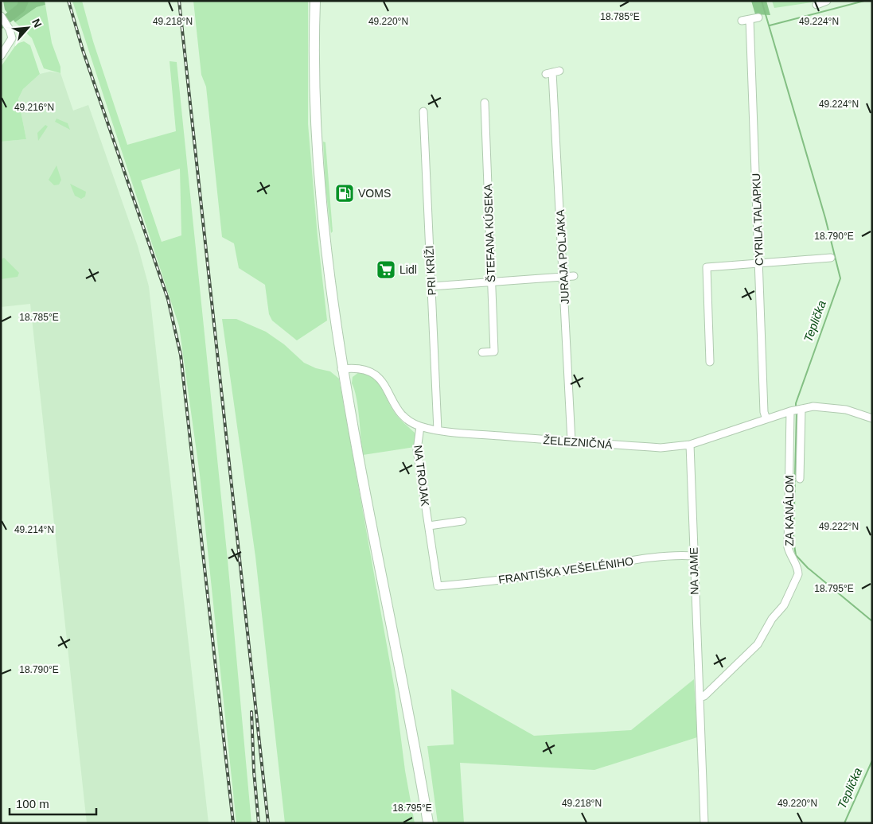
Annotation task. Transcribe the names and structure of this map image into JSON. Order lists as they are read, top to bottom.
{
  "streets": {
    "street": [
      "CYRILA TALAPKU",
      "ŠTEFANA KÚSEKA",
      "JURAJA POLJAKA",
      "PRI KRÍŽI",
      "ŽELEZNIČNÁ",
      "NA TROJAK",
      "ZA KANÁLOM",
      "FRANTIŠKA VEŠELÉNIHO",
      "NA JAME"
    ]
  },
  "crossings": [
    ["CYRILA TALAPKU", "ŽELEZNIČNÁ"],
    ["JURAJA POLJAKA", "ŽELEZNIČNÁ"],
    ["PRI KRÍŽI", "ŽELEZNIČNÁ"],
    ["ŽELEZNIČNÁ", "NA TROJAK"],
    ["ŽELEZNIČNÁ", "ZA KANÁLOM"],
    ["ŽELEZNIČNÁ", "NA JAME"],
    ["NA TROJAK", "FRANTIŠKA VEŠELÉNIHO"],
    ["ZA KANÁLOM", "NA JAME"],
    ["FRANTIŠKA VEŠELÉNIHO", "NA JAME"]
  ],
  "water": ["Teplička"],
  "places": {
    "fuel station": ["VOMS"],
    "supermarket": ["Lidl"]
  },
  "scale_bar": "100 m",
  "north": "top right",
  "coordinates": [
    "18.785°E",
    "49.218°N",
    "49.220°N",
    "49.224°N",
    "49.216°N",
    "18.790°E",
    "49.222°N",
    "49.214°N",
    "18.795°E"
  ]
}
